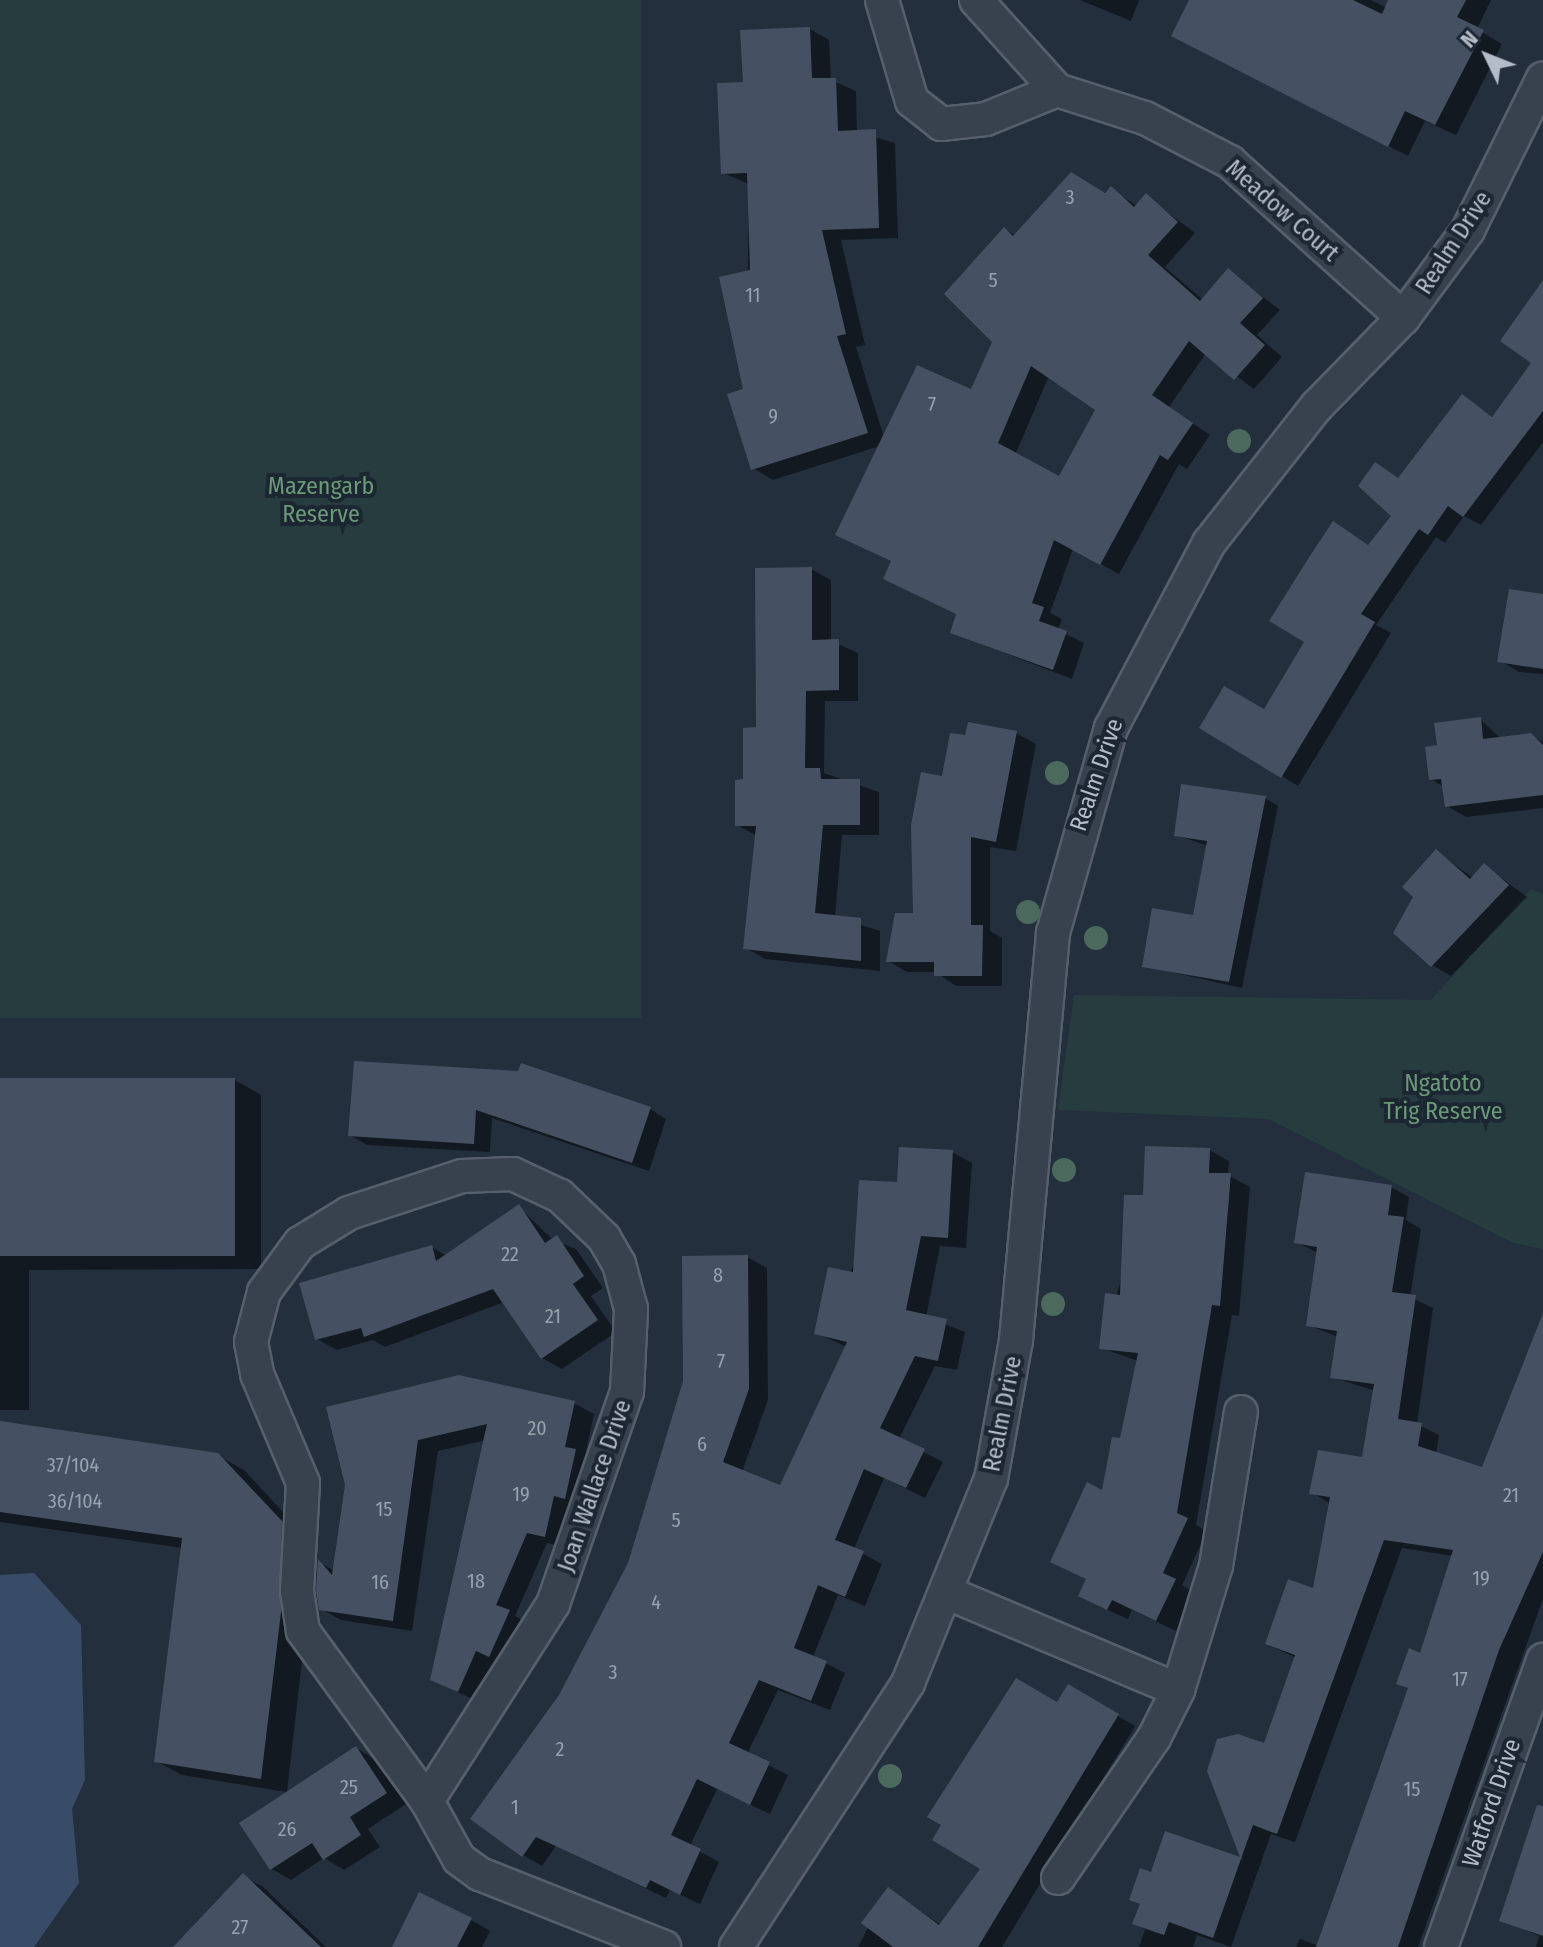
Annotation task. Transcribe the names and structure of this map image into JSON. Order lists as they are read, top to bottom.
{
  "streets": {
    "street": [
      "Meadow Court",
      "Realm Drive",
      "Joan Wallace Drive",
      "Watford Drive"
    ]
  },
  "crossings": [
    ["Meadow Court", "Realm Drive"]
  ],
  "parks": ["Mazengarb Reserve", "Ngatoto Trig Reserve"],
  "house_numbers": [
    "3",
    "5",
    "11",
    "7",
    "9",
    "22",
    "8",
    "21",
    "7",
    "20",
    "6",
    "37/104",
    "19",
    "21",
    "36/104",
    "15",
    "5",
    "19",
    "18",
    "16",
    "4",
    "3",
    "17",
    "2",
    "25",
    "15",
    "1",
    "26",
    "27"
  ],
  "north": "top left"
}
